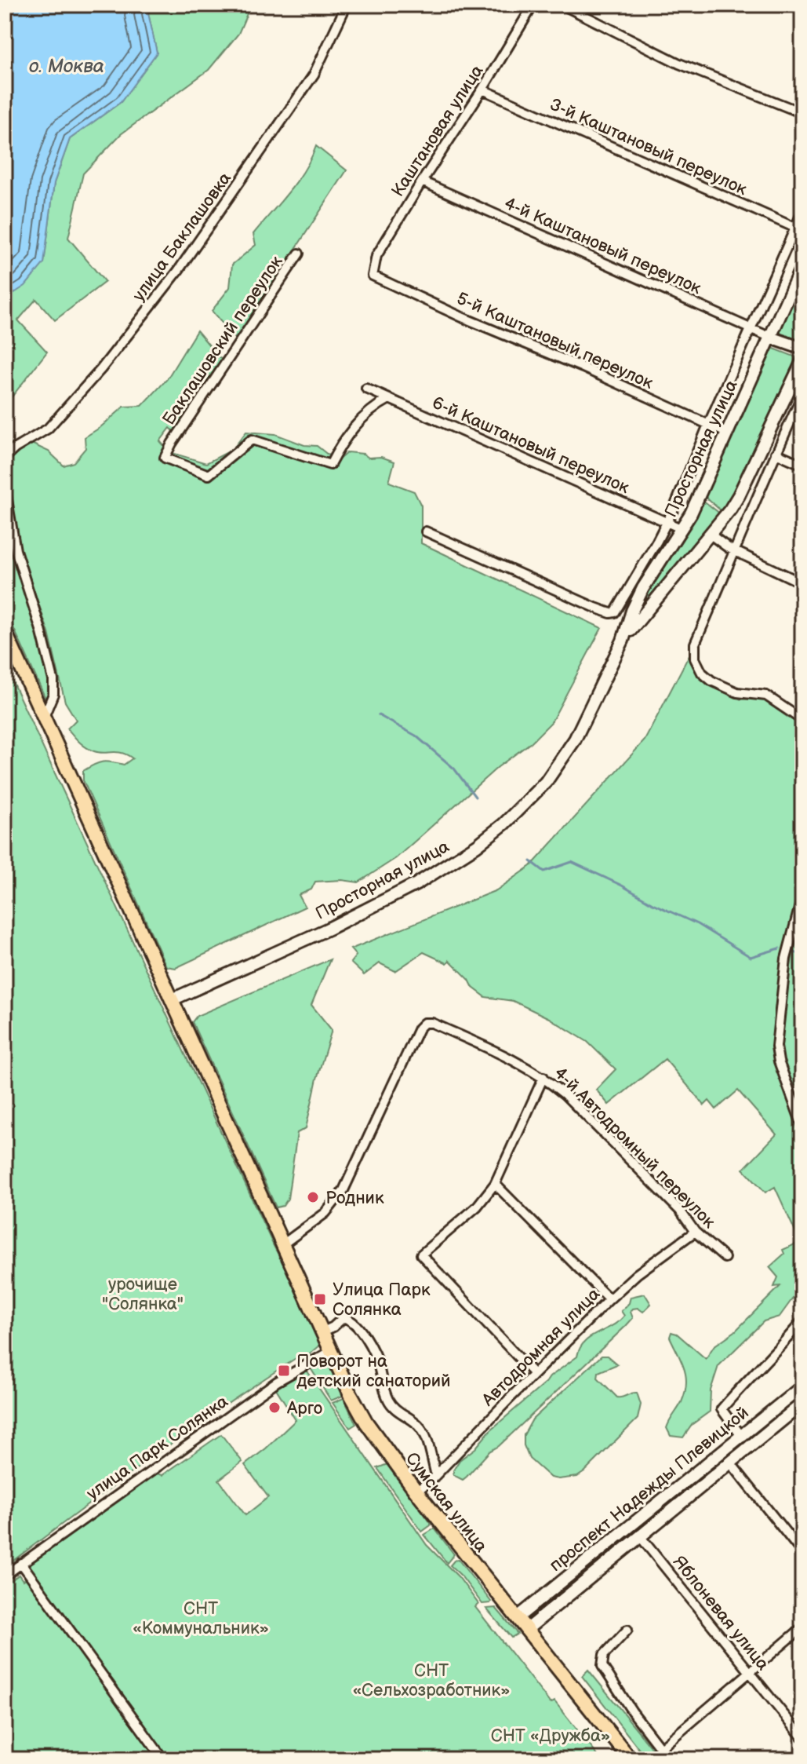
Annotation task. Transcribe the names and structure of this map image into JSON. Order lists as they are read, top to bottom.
{
  "streets": {
    "main road": ["Просторная улица", "проспект Надежды Плевицкой", "Сумская улица"],
    "street": [
      "Каштановая улица",
      "3-й Каштановый переулок",
      "улица Баклашовка",
      "4-й Каштановый переулок",
      "Баклашовский переулок",
      "5-й Каштановый переулок",
      "6-й Каштановый переулок",
      "4-й Автодромный переулок",
      "Автодромная улица",
      "улица Парк Солянка",
      "Яблоневая улица"
    ]
  },
  "crossings": [
    ["Каштановая улица", "3-й Каштановый переулок"],
    ["Каштановая улица", "4-й Каштановый переулок"],
    ["Каштановая улица", "5-й Каштановый переулок"],
    ["4-й Каштановый переулок", "Просторная улица"],
    ["Баклашовский переулок", "6-й Каштановый переулок"],
    ["5-й Каштановый переулок", "Просторная улица"],
    ["6-й Каштановый переулок", "Просторная улица"],
    ["Просторная улица", "Сумская улица"],
    ["4-й Автодромный переулок", "Автодромная улица"],
    ["4-й Автодромный переулок", "Сумская улица"],
    ["Автодромная улица", "Сумская улица"],
    ["улица Парк Солянка", "Сумская улица"],
    ["проспект Надежды Плевицкой", "Сумская улица"],
    ["проспект Надежды Плевицкой", "Яблоневая улица"]
  ],
  "water": ["о. Моква"],
  "parks": [
    "урочище \"Солянка\"",
    "СНТ «Коммунальник»",
    "СНТ «Сельхозработник»",
    "СНТ «Дружба»"
  ],
  "places": {
    "other": ["Родник", "Арго"],
    "transit": ["Улица Парк Солянка", "Поворот на детский санаторий"]
  }
}
